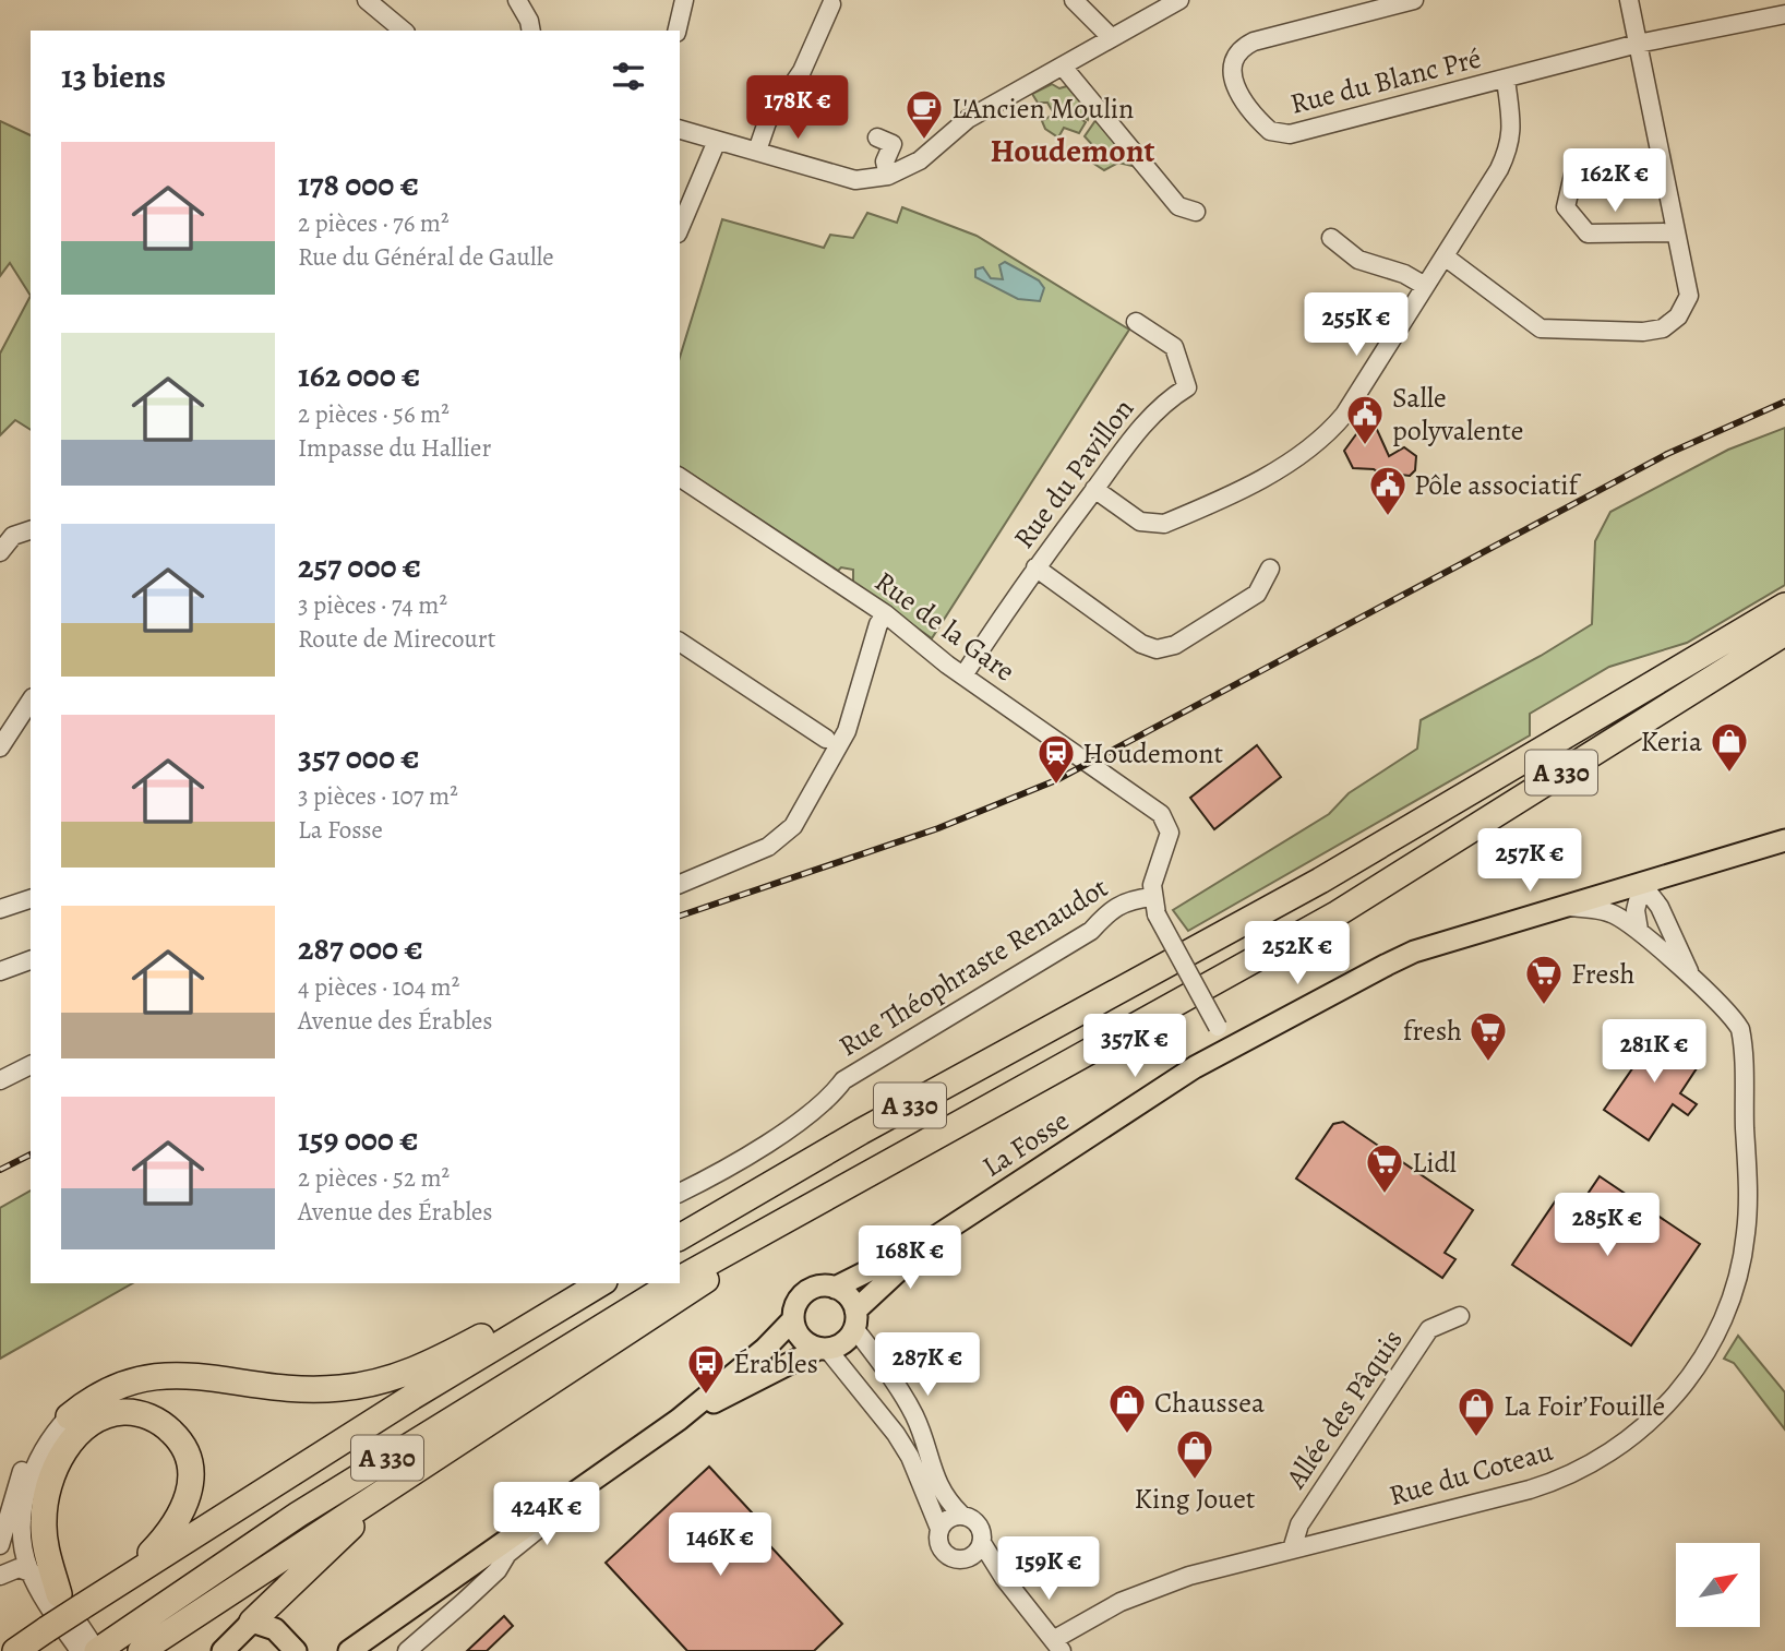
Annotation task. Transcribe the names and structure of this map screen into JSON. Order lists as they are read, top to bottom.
{
  "streets": {
    "highway": ["A 330"],
    "main road": ["La Fosse"],
    "street": [
      "Rue du Blanc Pré",
      "Rue du Pavillon",
      "Rue de la Gare",
      "Rue Théophraste Renaudot",
      "Allée des Pâquis",
      "Rue du Coteau"
    ]
  },
  "crossings": [
    ["Rue du Pavillon", "Rue de la Gare"],
    ["Rue de la Gare", "Rue Théophraste Renaudot"],
    ["La Fosse", "Rue du Coteau"],
    ["Allée des Pâquis", "Rue du Coteau"]
  ],
  "districts": ["Houdemont"],
  "places": {
    "cafe": ["L'Ancien Moulin"],
    "public building": ["Salle polyvalente", "Pôle associatif"],
    "shop": [
      "Keria",
      "Chaussea",
      "La Foir’Fouille",
      "King Jouet"
    ],
    "station": ["Houdemont"],
    "supermarket": ["Fresh", "fresh", "Lidl"],
    "bus stop": ["Érables"]
  },
  "north": "top right",
  "page": {
    "heading": "13 biens",
    "price": [
      "178K €",
      "162K €",
      "255K €",
      "257K €",
      "252K €",
      "357K €",
      "281K €",
      "285K €",
      "168K €",
      "287K €",
      "424K €",
      "146K €",
      "159K €"
    ],
    "list": [
      {
        "name": "178 000 €",
        "note": "2 pièces · 76 m² · Rue du Général de Gaulle"
      },
      {
        "name": "162 000 €",
        "note": "2 pièces · 56 m² · Impasse du Hallier"
      },
      {
        "name": "257 000 €",
        "note": "3 pièces · 74 m² · Route de Mirecourt"
      },
      {
        "name": "357 000 €",
        "note": "3 pièces · 107 m² · La Fosse"
      },
      {
        "name": "287 000 €",
        "note": "4 pièces · 104 m² · Avenue des Érables"
      },
      {
        "name": "159 000 €",
        "note": "2 pièces · 52 m² · Avenue des Érables"
      }
    ]
  }
}
